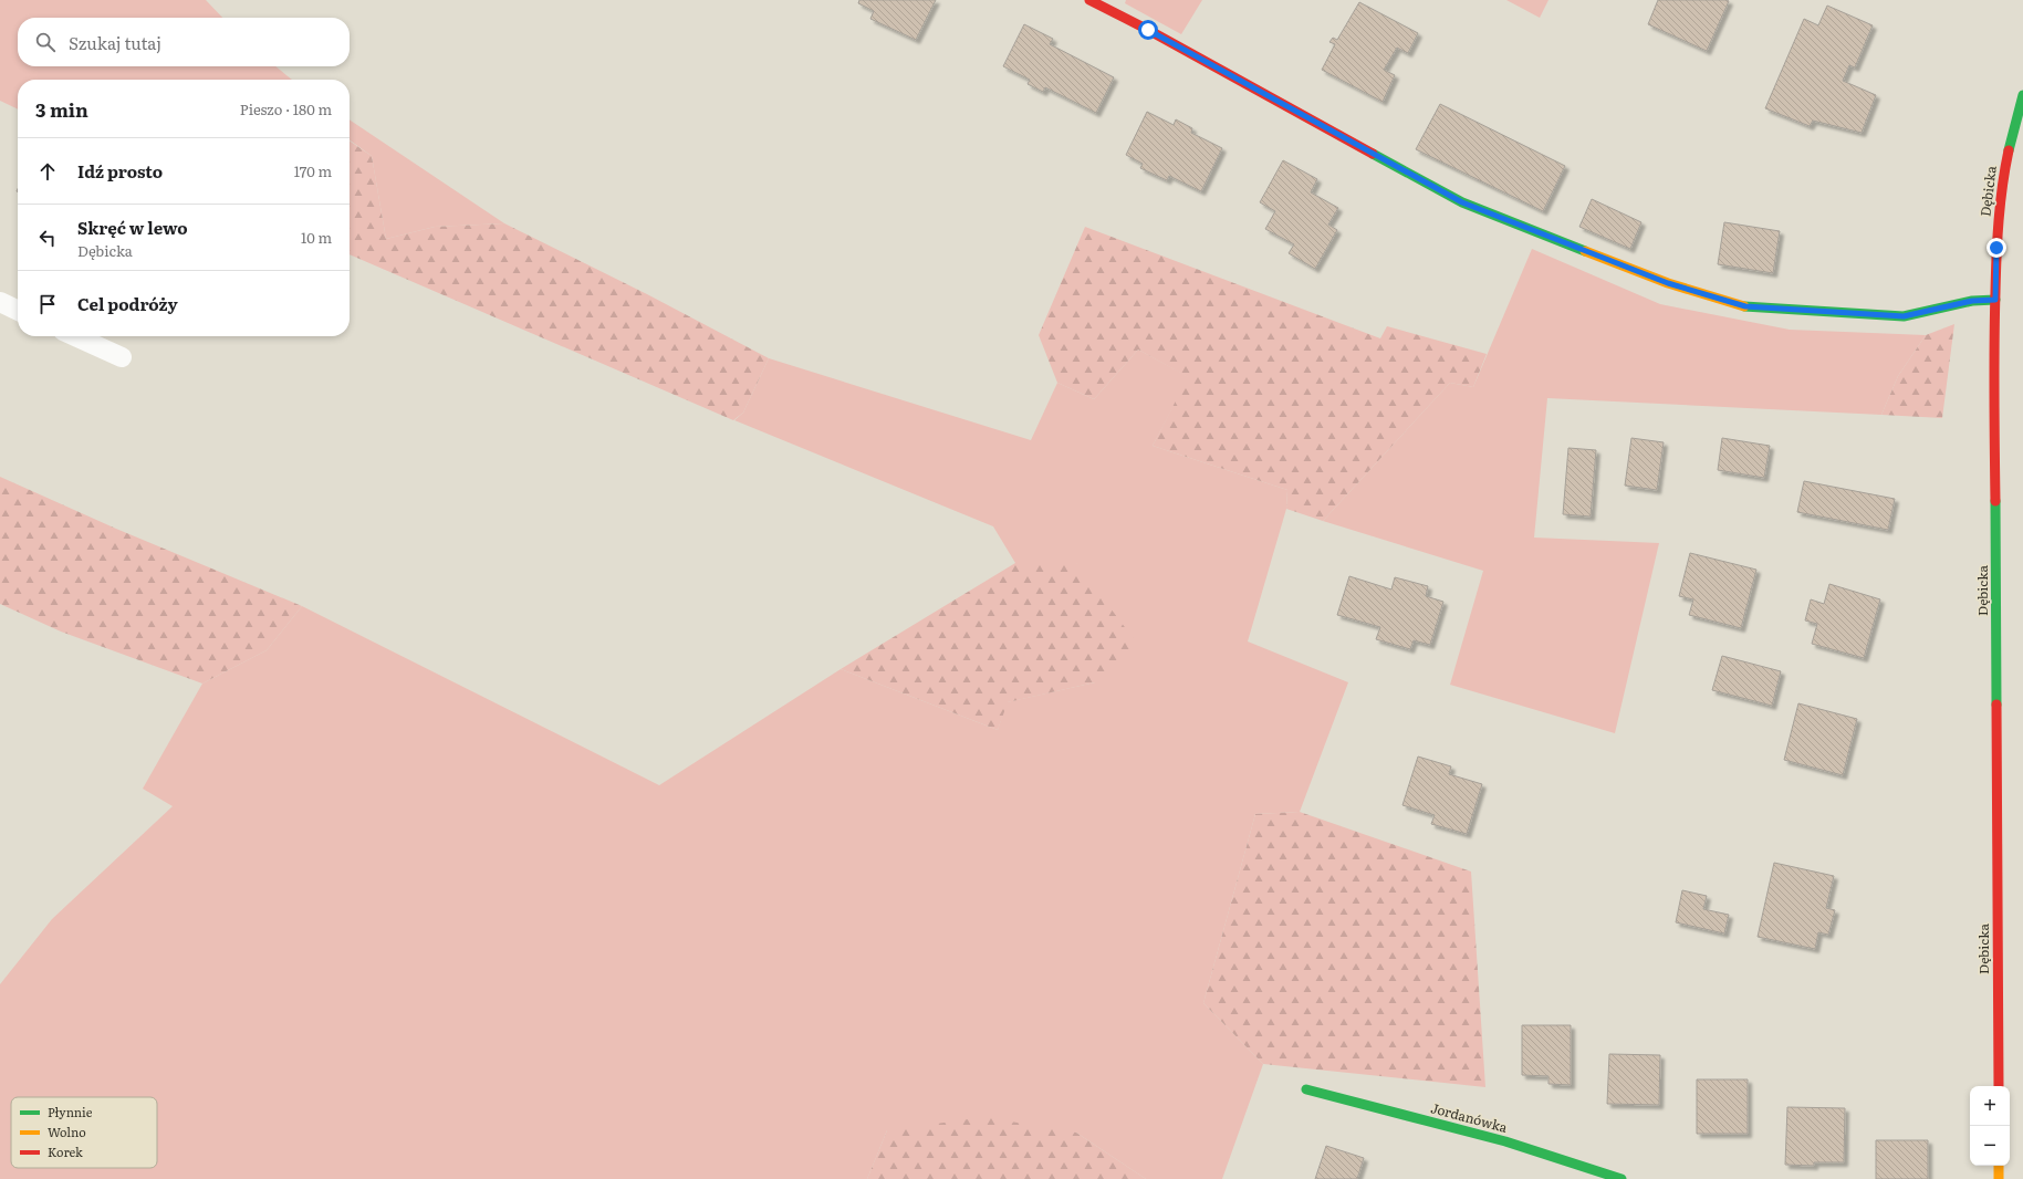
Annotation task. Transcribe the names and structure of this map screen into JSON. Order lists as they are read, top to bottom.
{
  "streets": {
    "street": ["Dębicka", "Jordanówka"]
  },
  "legend": ["Płynnie", "Wolno", "Korek"],
  "page": {
    "search": "Szukaj tutaj",
    "heading": ["3 min", "Pieszo · 180 m"],
    "list": [
      ["Idź prosto", "170 m"],
      ["Skręć w lewo", "Dębicka", "10 m"],
      "Cel podróży"
    ],
    "map_buttons": ["+", "−"]
  }
}
